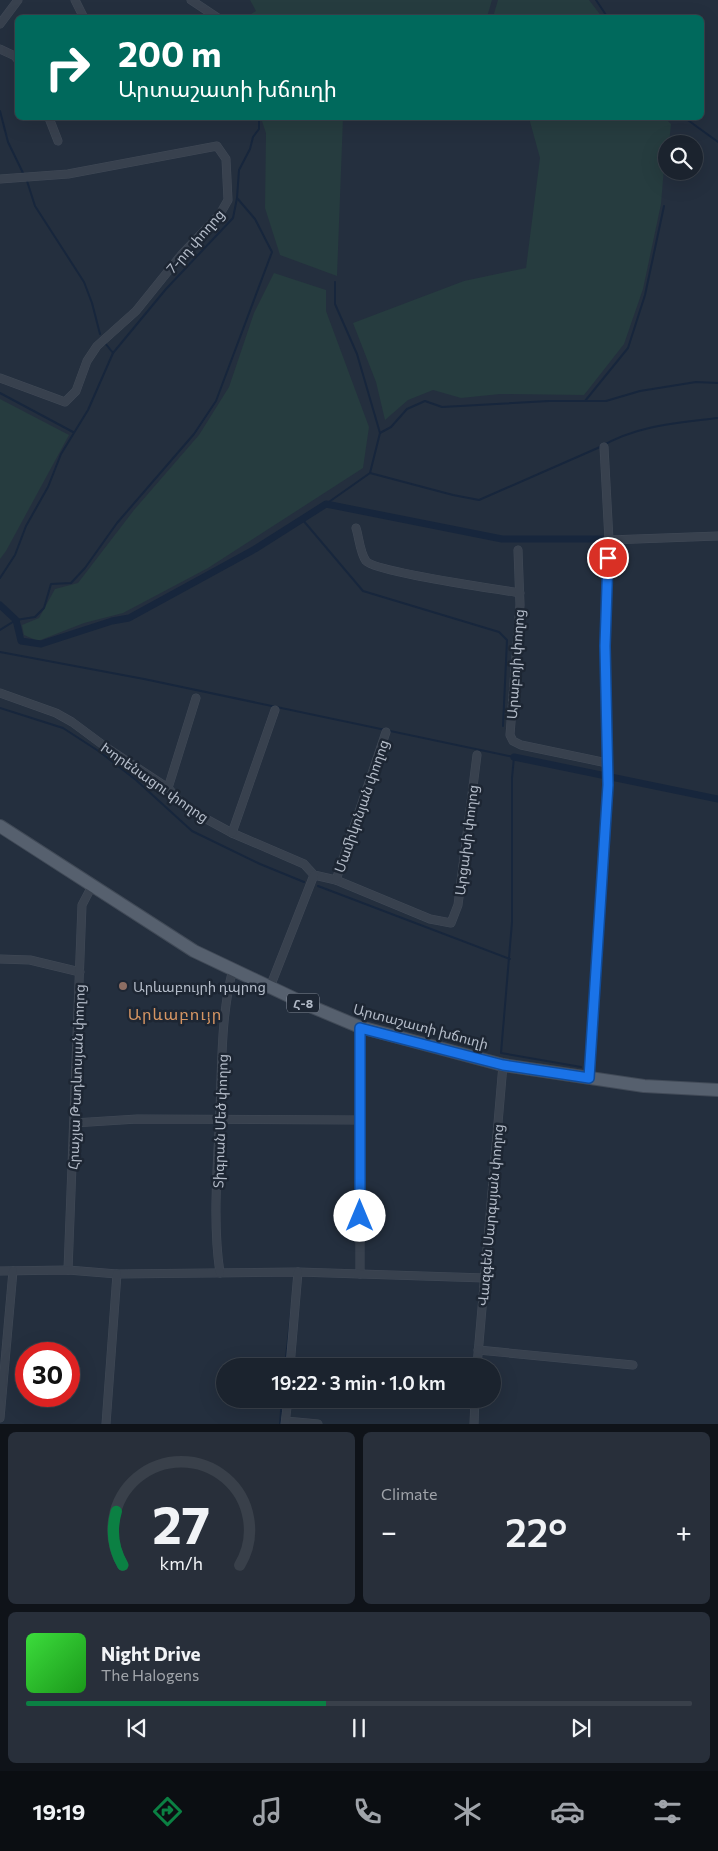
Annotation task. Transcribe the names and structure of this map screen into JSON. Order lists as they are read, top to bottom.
{
  "streets": {
    "main road": ["Հ-8", "Արտաշատի խճուղի"],
    "street": [
      "7-րդ փողոց",
      "Արաբոյի փողոց",
      "Խորենացու փողոց",
      "Մամիկոնյան փողոց",
      "Արցախի փողոց",
      "Հրաչյա Թադևոսյան փողոց",
      "Տիգրան Մեծ փողոց",
      "Վազգեն Սարգսյան փողոց"
    ]
  },
  "crossings": [
    ["Խորենացու փողոց", "Մամիկոնյան փողոց"],
    ["Խորենացու փողոց", "Արցախի փողոց"],
    ["Արտաշատի խճուղի", "Հրաչյա Թադևոսյան փողոց"],
    ["Արտաշատի խճուղի", "Տիգրան Մեծ փողոց"],
    ["Արտաշատի խճուղի", "Վազգեն Սարգսյան փողոց"]
  ],
  "districts": ["Արևաբույր"],
  "places": ["Արևաբույրի դպրոց"],
  "page": {
    "turn": ["200 m", "Արտաշատի խճուղի"],
    "limit": "30",
    "trip": "19:22 · 3 min · 1.0 km",
    "tile": "Climate",
    "heat": ["−", "22°", "+"],
    "song": ["Night Drive", "The Halogens"],
    "tabs": "19:19",
    "gauge": ["27", "km/h"]
  }
}
